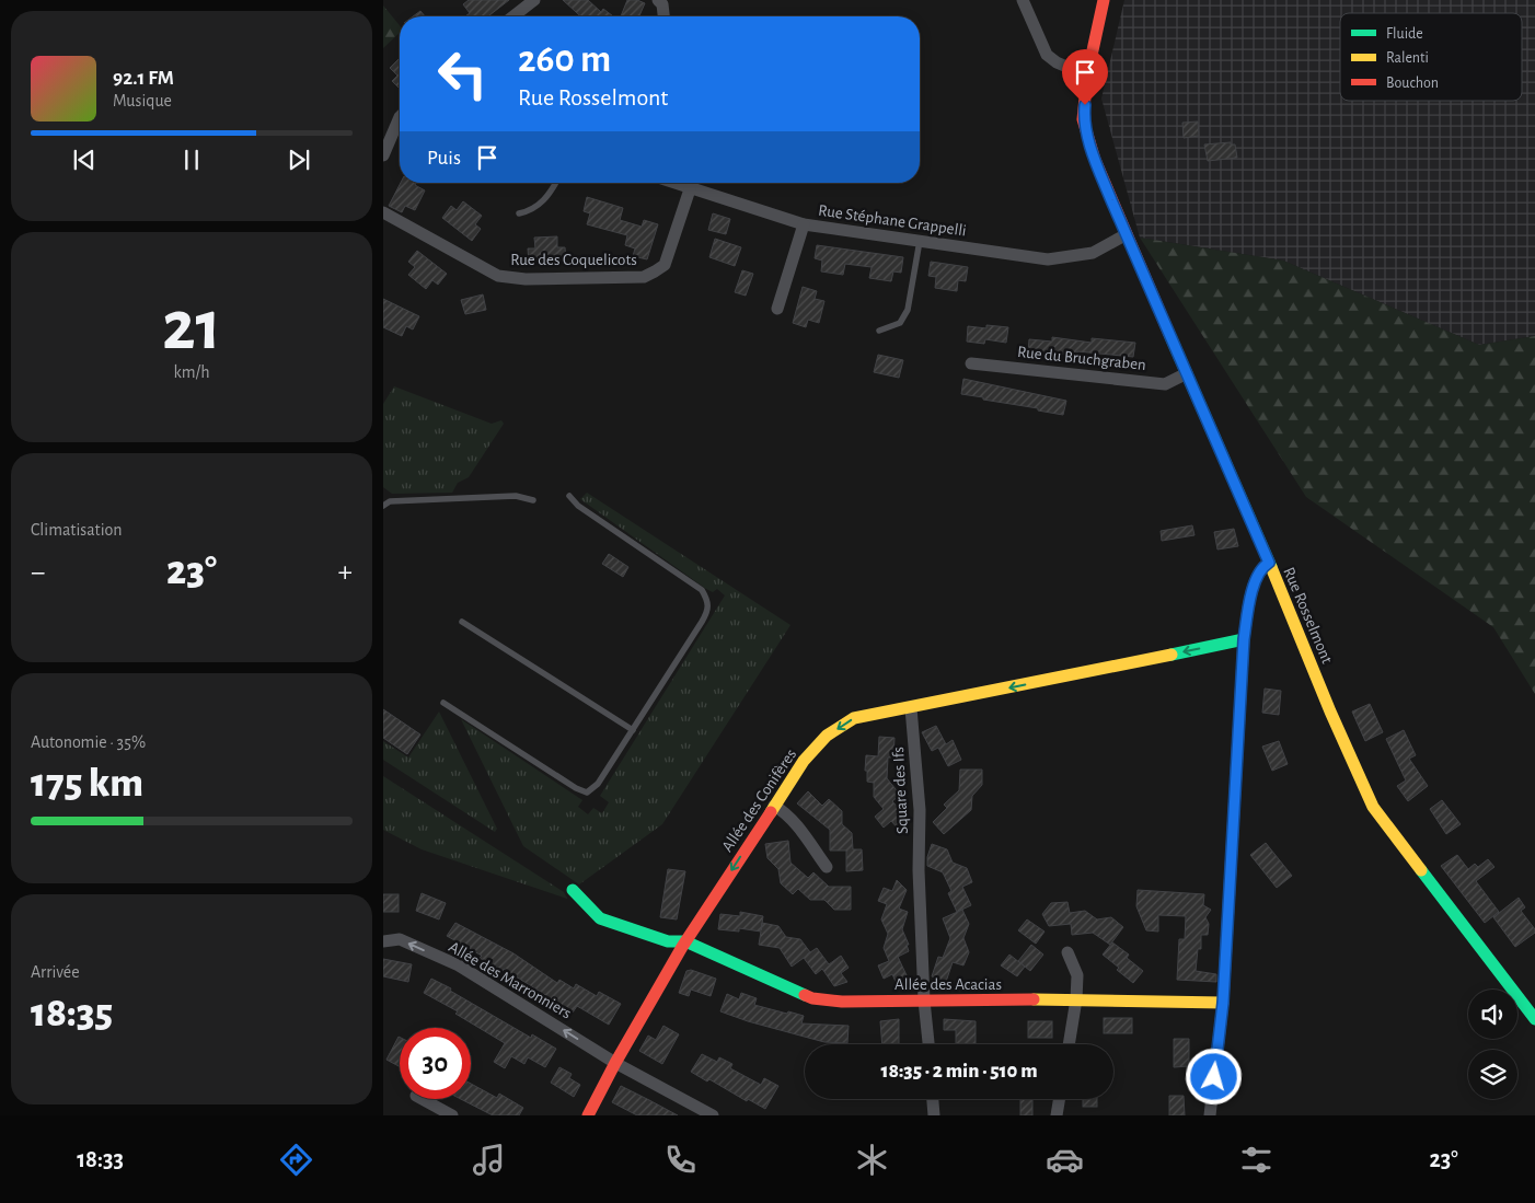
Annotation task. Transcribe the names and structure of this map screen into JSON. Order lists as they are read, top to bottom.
{
  "streets": {
    "street": [
      "Rue Stéphane Grappelli",
      "Rue des Coquelicots",
      "Rue du Bruchgraben",
      "Rue Rosselmont",
      "Square des Ifs",
      "Allée des Conifères",
      "Allée des Marronniers",
      "Allée des Acacias"
    ]
  },
  "crossings": [
    ["Rue Stéphane Grappelli", "Rue des Coquelicots"],
    ["Rue Stéphane Grappelli", "Rue Rosselmont"],
    ["Rue du Bruchgraben", "Rue Rosselmont"],
    ["Square des Ifs", "Allée des Conifères"],
    ["Square des Ifs", "Allée des Acacias"],
    ["Allée des Conifères", "Allée des Marronniers"],
    ["Allée des Conifères", "Allée des Acacias"]
  ],
  "one_way": ["Allée des Conifères", "Allée des Marronniers"],
  "legend": ["Fluide", "Ralenti", "Bouchon"],
  "page": {
    "turn": ["260 m", "Rue Rosselmont"],
    "song": ["92.1 FM", "Musique"],
    "then": "Puis",
    "tile": [
      ["21", "km/h"],
      "Climatisation",
      ["Autonomie · 35%", "175 km"],
      ["Arrivée", "18:35"]
    ],
    "heat": ["−", "23°", "+"],
    "limit": "30",
    "trip": "18:35 · 2 min · 510 m",
    "tabs": ["18:33", "23°"]
  }
}
